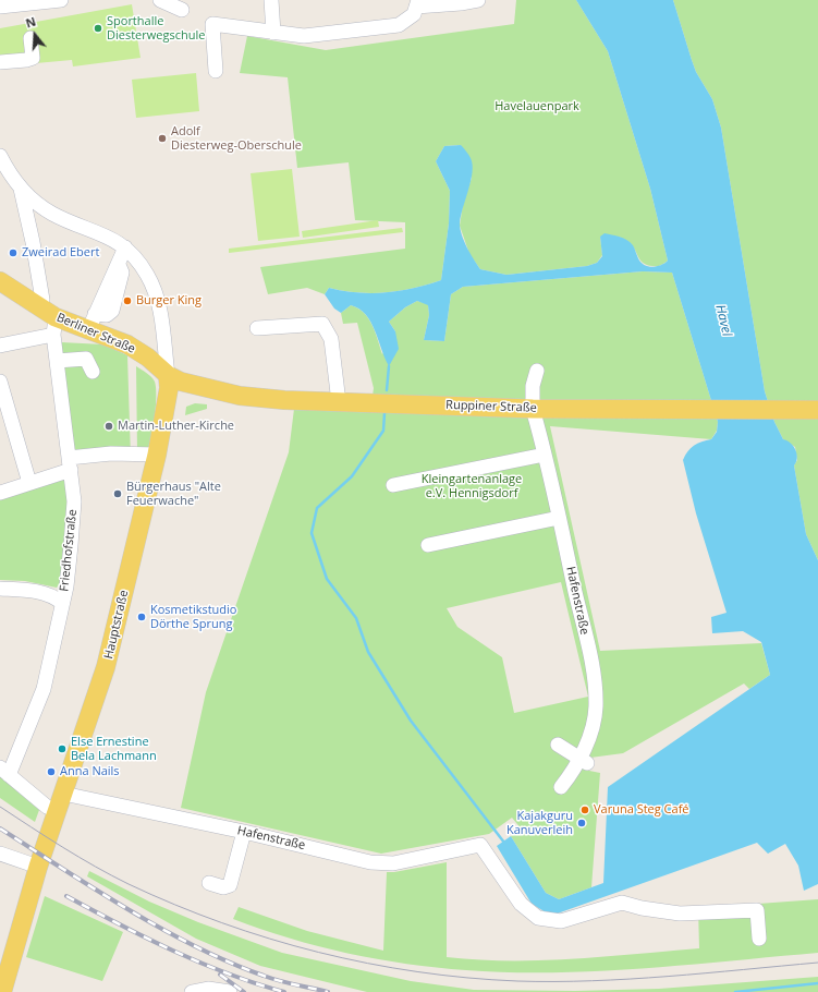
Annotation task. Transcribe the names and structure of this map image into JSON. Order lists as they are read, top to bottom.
{
  "streets": {
    "main road": ["Berliner Straße", "Ruppiner Straße", "Hauptstraße"],
    "street": ["Friedhofstraße", "Hafenstraße"]
  },
  "crossings": [
    ["Berliner Straße", "Ruppiner Straße"],
    ["Berliner Straße", "Friedhofstraße"],
    ["Berliner Straße", "Hauptstraße"],
    ["Ruppiner Straße", "Hafenstraße"],
    ["Ruppiner Straße", "Hauptstraße"],
    ["Hafenstraße", "Hauptstraße"]
  ],
  "water": ["Havel"],
  "parks": ["Havelauenpark", "Kleingartenanlage e.V. Hennigsdorf"],
  "places": [
    "Sporthalle Diesterwegschule",
    "Adolf Diesterweg-Oberschule",
    "Zweirad Ebert",
    "Burger King",
    "Martin-Luther-Kirche",
    "Bürgerhaus \"Alte Feuerwache\"",
    "Kosmetikstudio Dörthe Sprung",
    "Else Ernestine Bela Lachmann",
    "Anna Nails",
    "Varuna Steg Café",
    "Kajakguru Kanuverleih"
  ],
  "north": "top"
}
